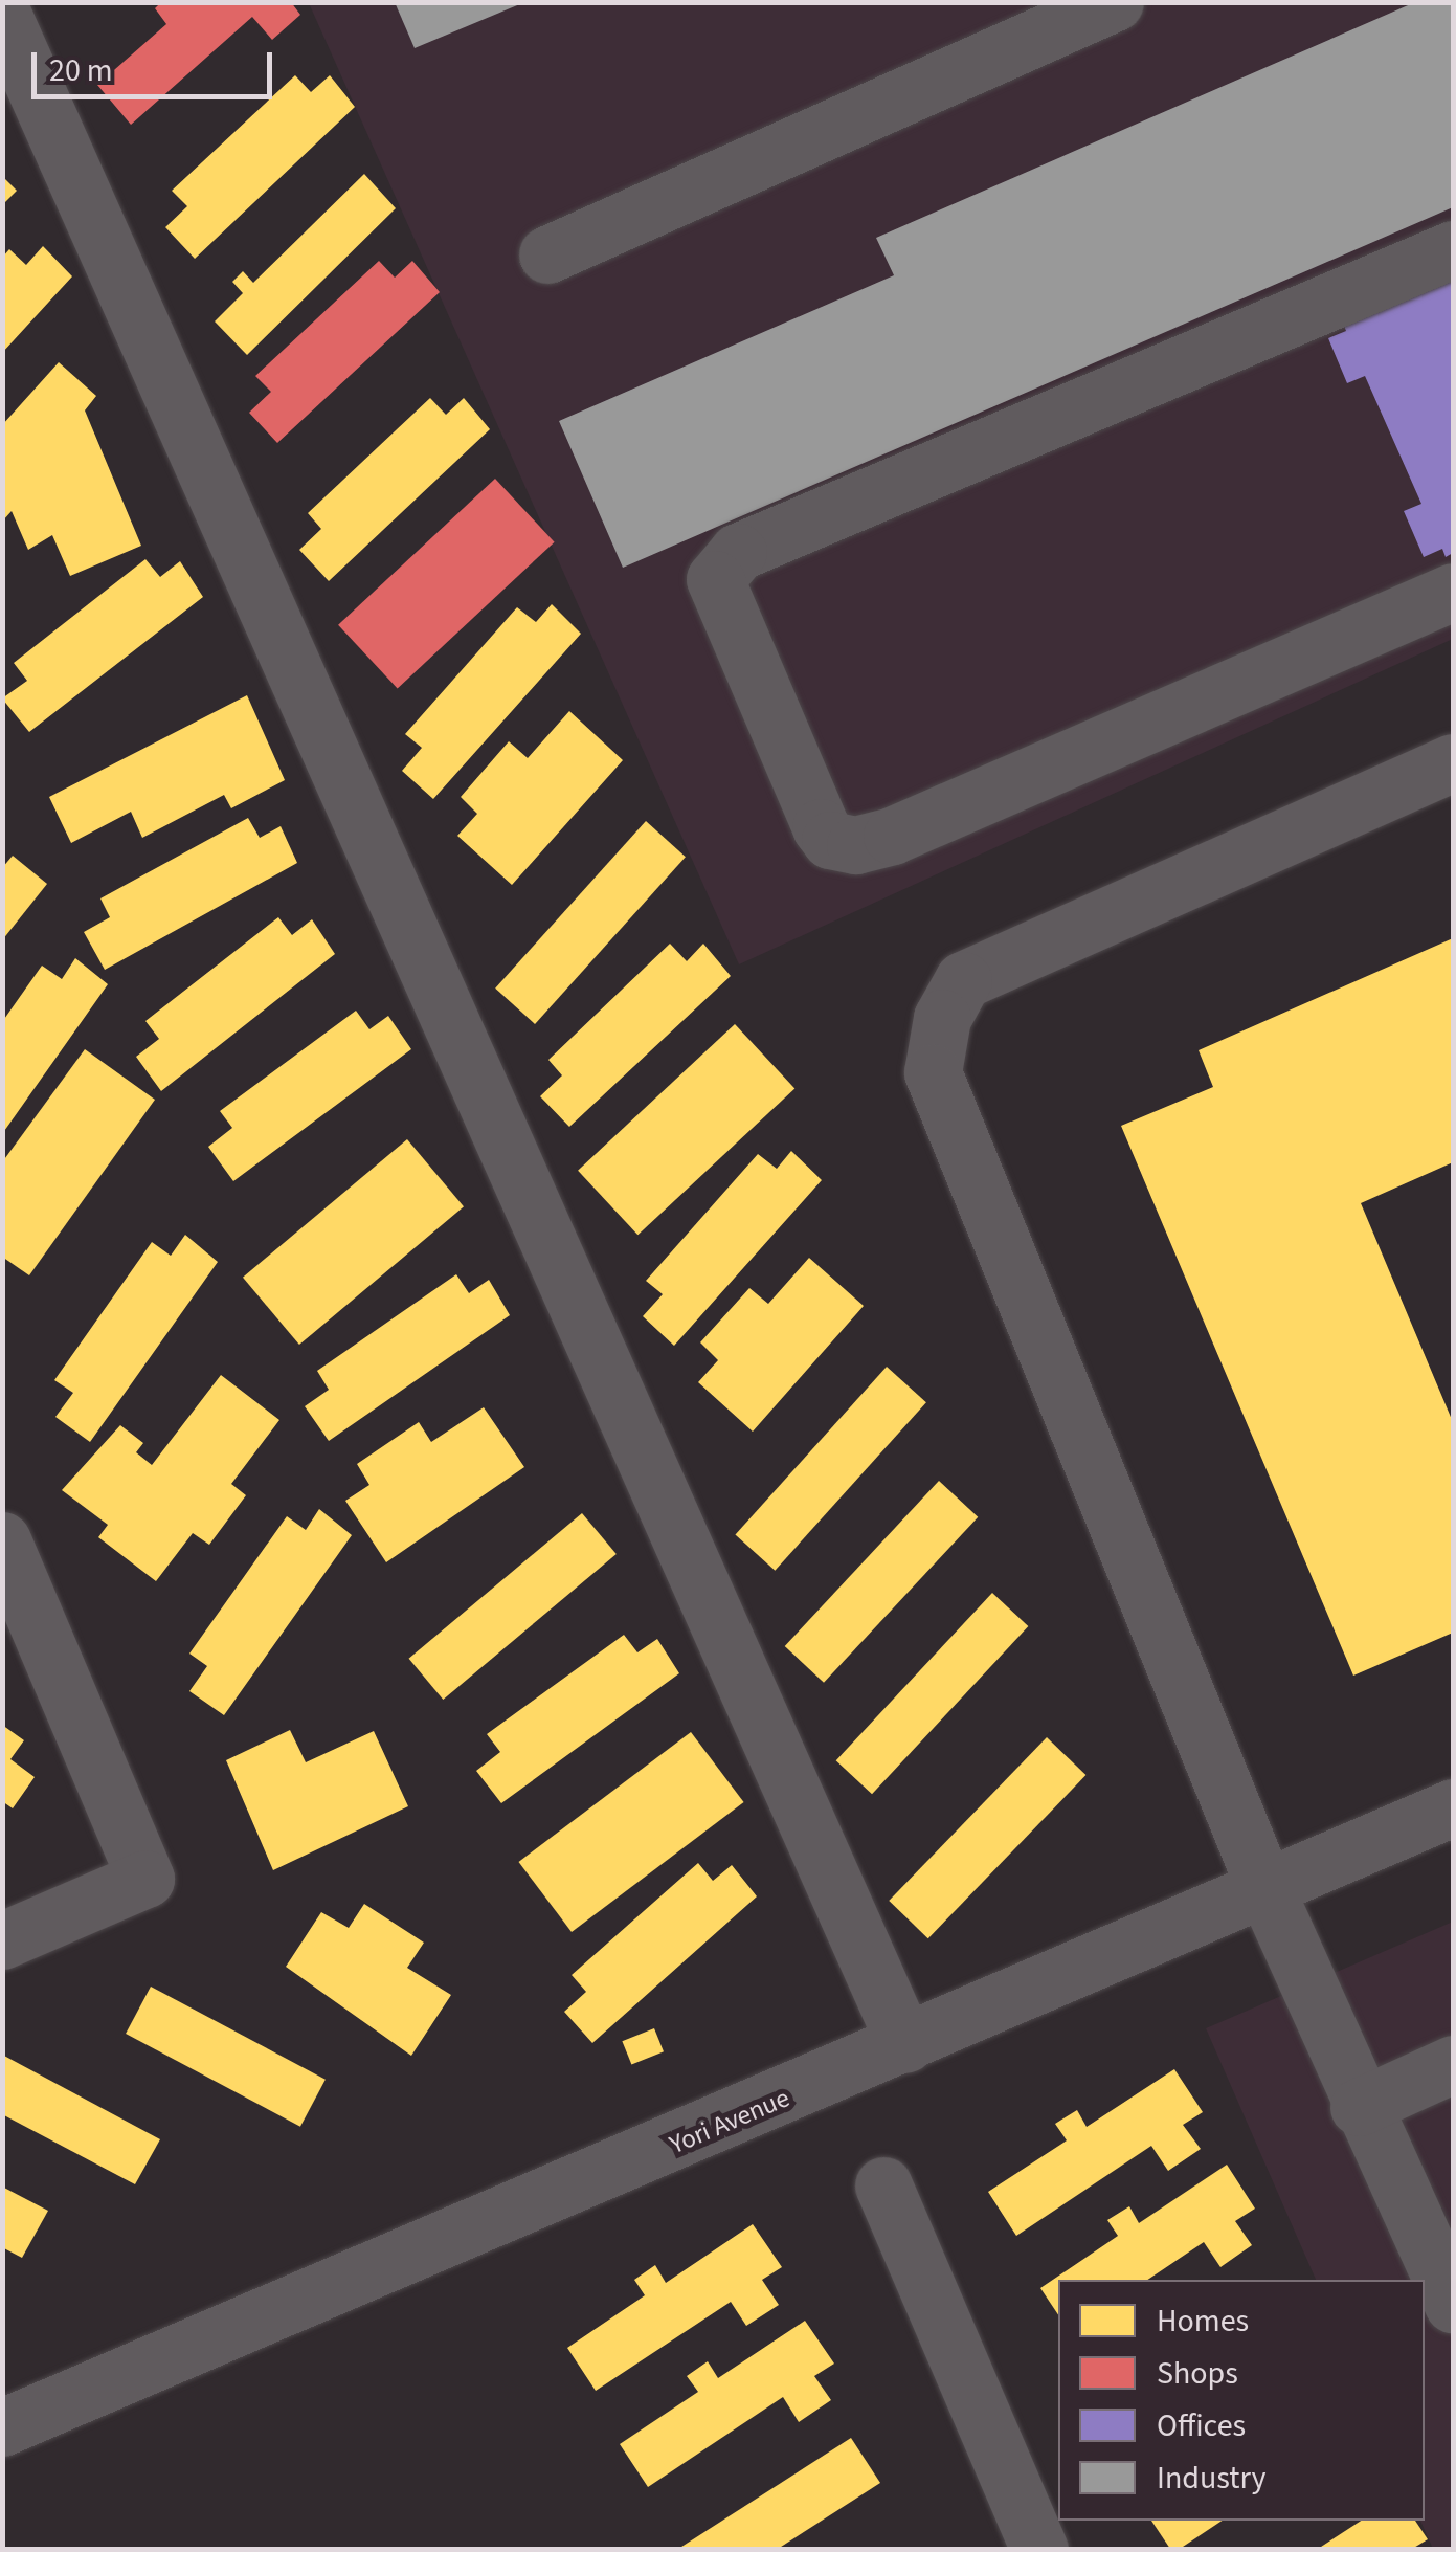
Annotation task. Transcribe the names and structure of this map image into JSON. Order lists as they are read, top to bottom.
{
  "streets": {
    "street": ["Yori Avenue"]
  },
  "legend": [
    "Homes",
    "Shops",
    "Offices",
    "Industry"
  ],
  "scale_bar": "20 m"
}
